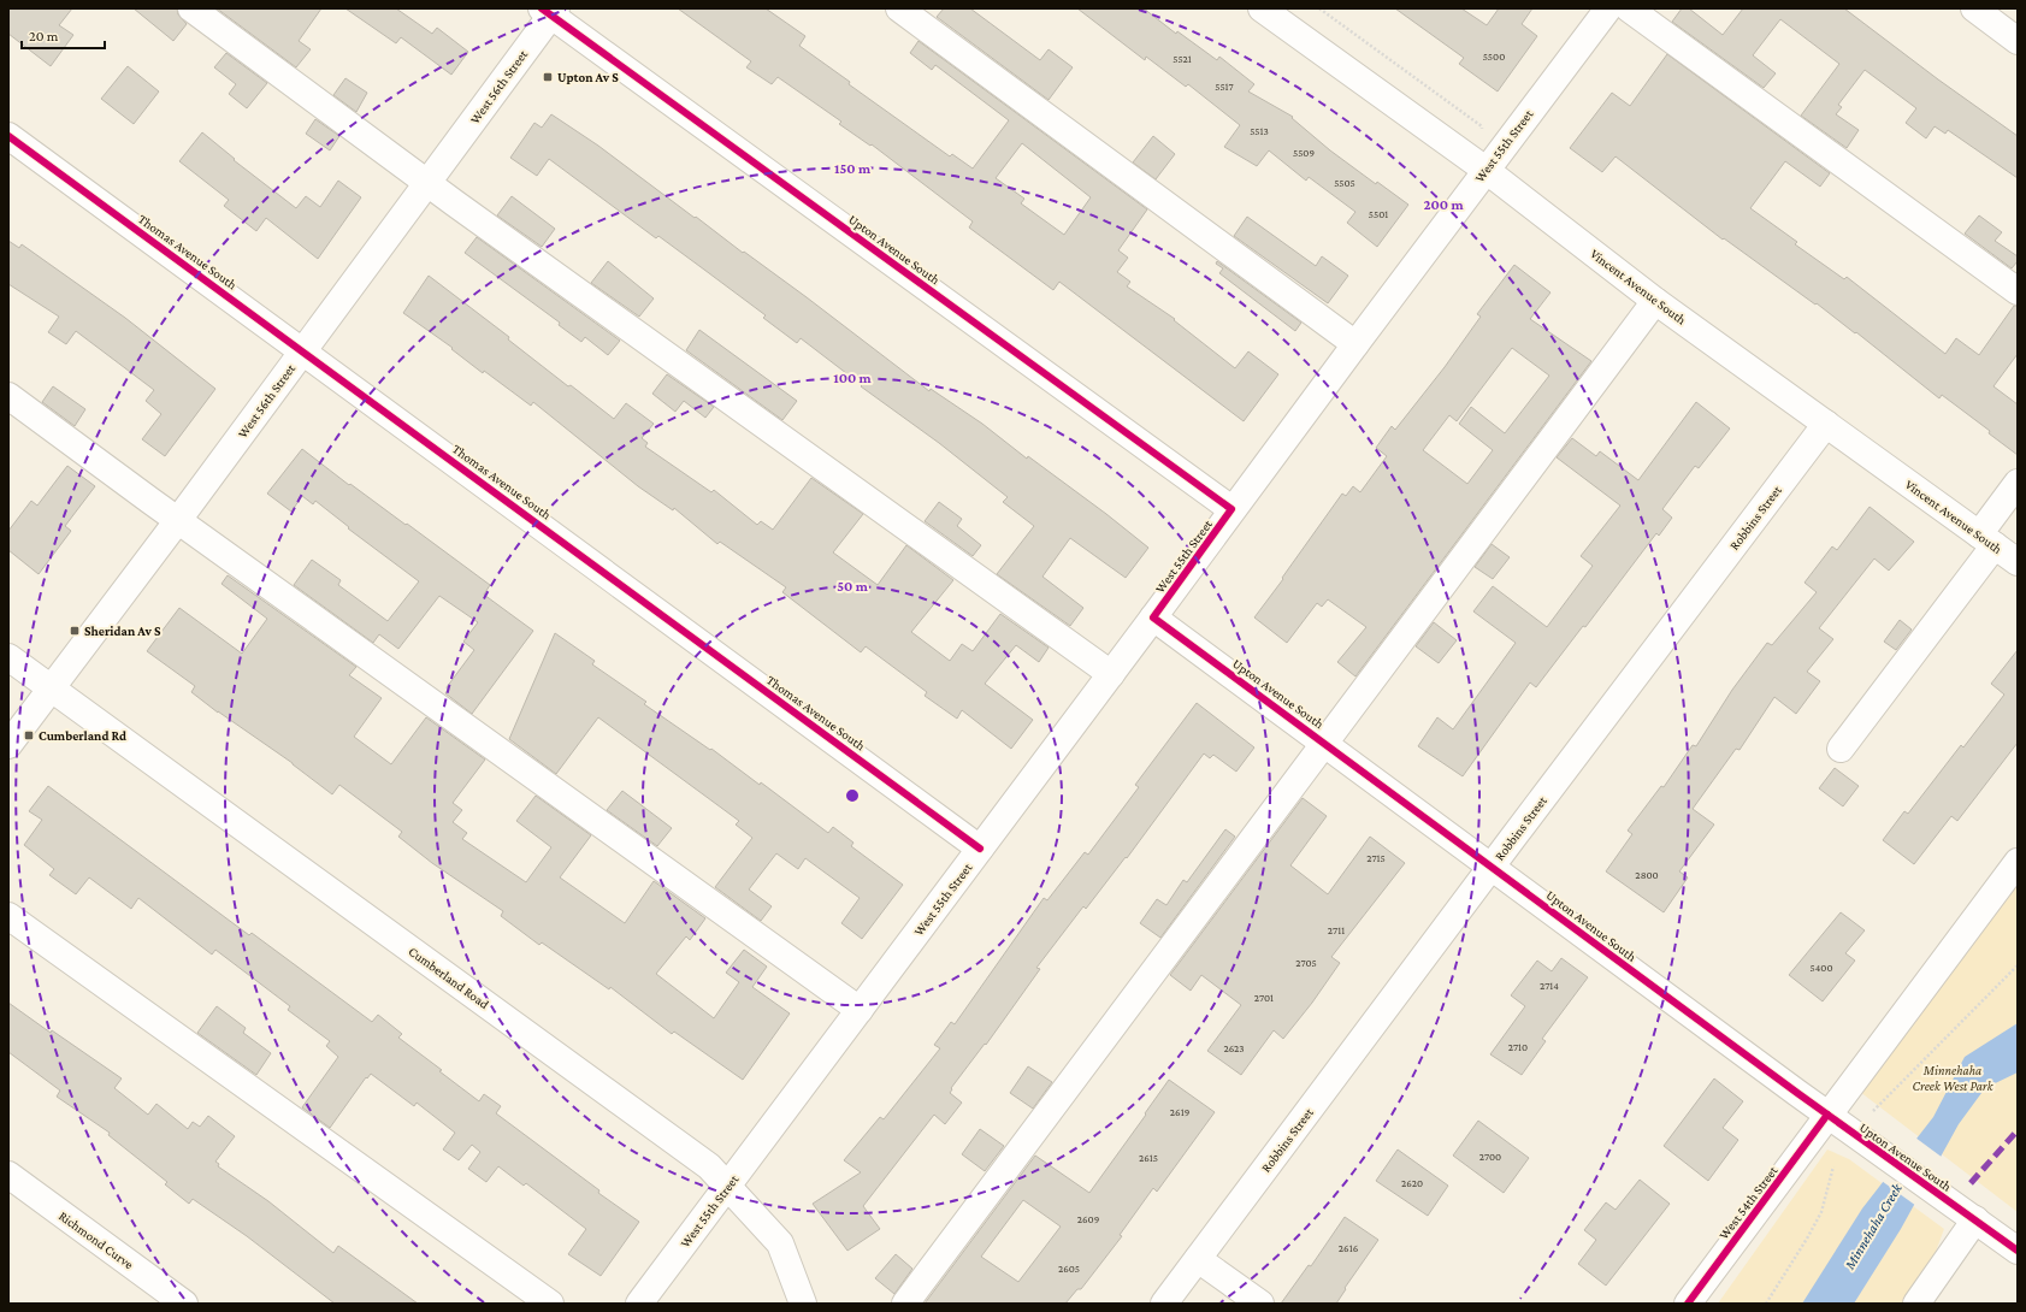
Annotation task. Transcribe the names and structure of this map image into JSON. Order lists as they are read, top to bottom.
{
  "streets": {
    "street": [
      "West 56th Street",
      "West 55th Street",
      "Upton Avenue South",
      "Thomas Avenue South",
      "Vincent Avenue South",
      "Robbins Street",
      "Cumberland Road",
      "West 54th Street",
      "Richmond Curve"
    ]
  },
  "crossings": [
    ["West 56th Street", "Upton Avenue South"],
    ["West 56th Street", "Thomas Avenue South"],
    ["West 56th Street", "Cumberland Road"],
    ["West 55th Street", "Upton Avenue South"],
    ["West 55th Street", "Thomas Avenue South"],
    ["West 55th Street", "Vincent Avenue South"],
    ["West 55th Street", "Cumberland Road"],
    ["Upton Avenue South", "Robbins Street"],
    ["Upton Avenue South", "West 54th Street"],
    ["Vincent Avenue South", "Robbins Street"]
  ],
  "water": ["Minnehaha Creek"],
  "parks": ["Minnehaha Creek West Park"],
  "places": {
    "transit": ["Upton Av S", "Sheridan Av S", "Cumberland Rd"]
  },
  "house_numbers": [
    "5500",
    "5521",
    "5517",
    "5513",
    "5509",
    "5505",
    "5501",
    "2715",
    "2800",
    "2711",
    "2705",
    "5400",
    "2714",
    "2701",
    "2710",
    "2623",
    "2619",
    "2700",
    "2615",
    "2620",
    "2609",
    "2616",
    "2605"
  ],
  "scale_bar": "20 m",
  "rings": [
    "150 m",
    "200 m",
    "100 m",
    "50 m"
  ]
}
